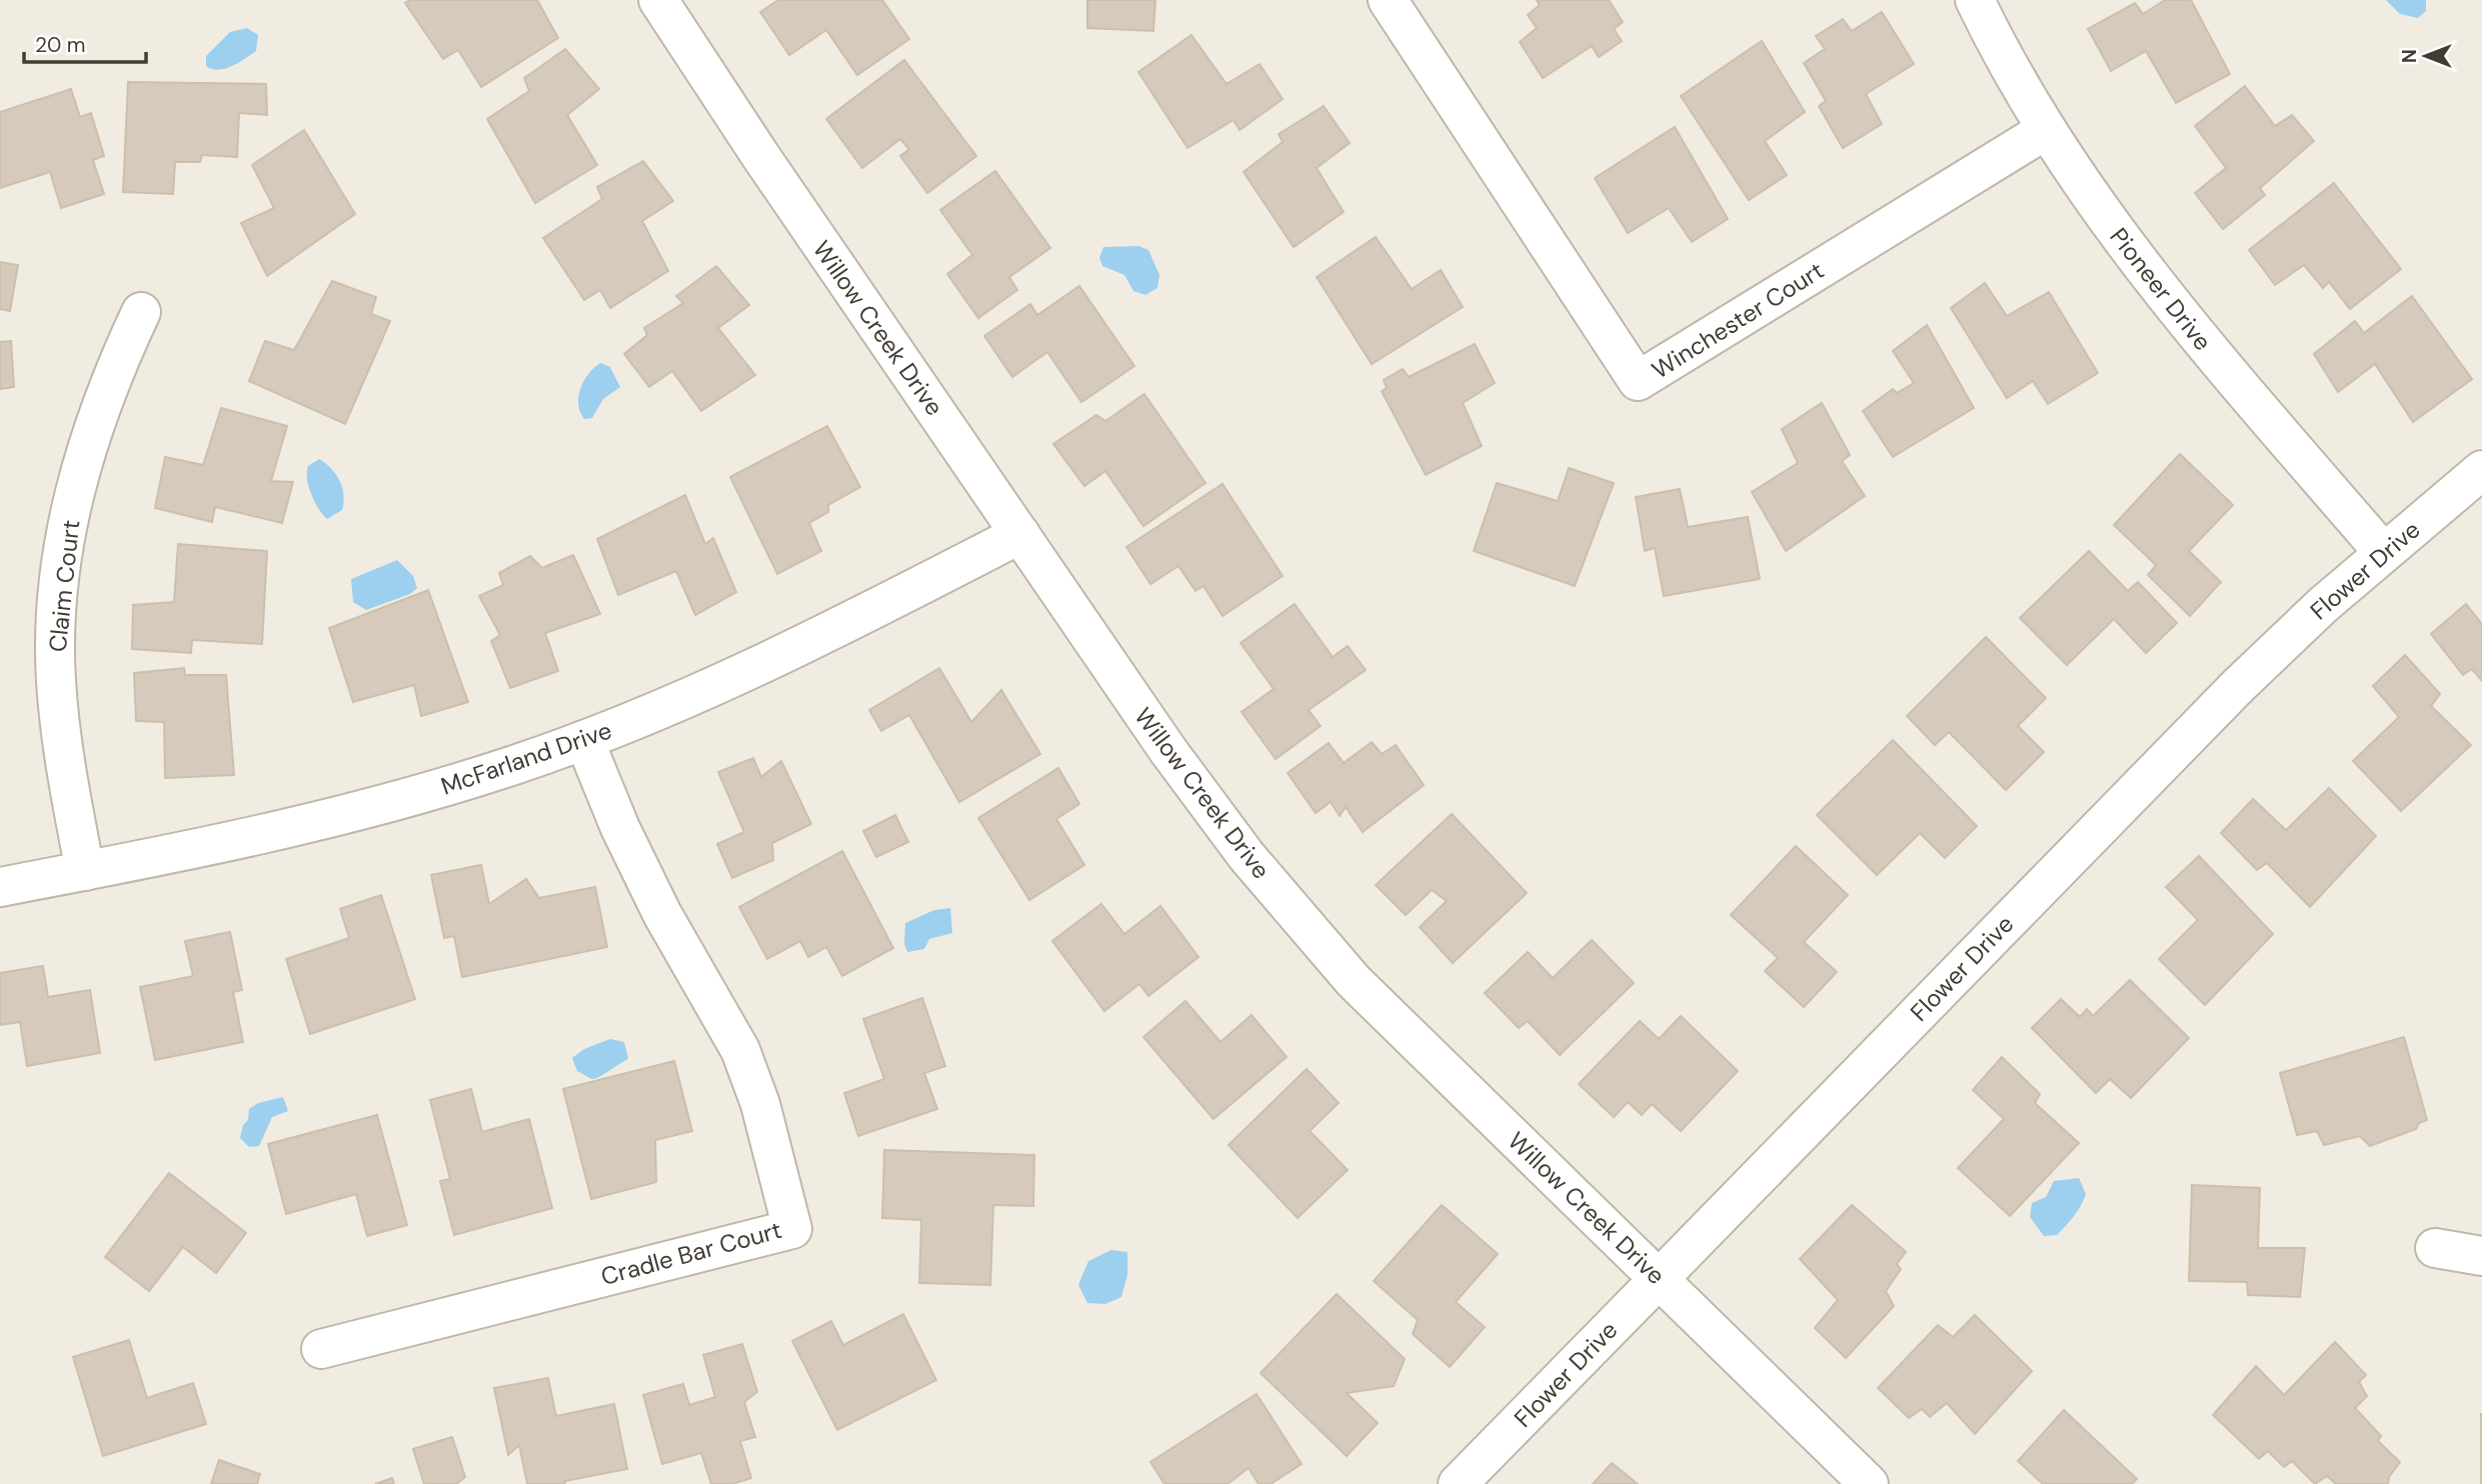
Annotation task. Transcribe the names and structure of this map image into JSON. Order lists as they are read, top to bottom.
{
  "streets": {
    "street": [
      "Pioneer Drive",
      "Winchester Court",
      "Willow Creek Drive",
      "Flower Drive",
      "Claim Court",
      "McFarland Drive",
      "Cradle Bar Court"
    ]
  },
  "crossings": [
    ["Pioneer Drive", "Winchester Court"],
    ["Pioneer Drive", "Flower Drive"],
    ["Willow Creek Drive", "Flower Drive"],
    ["Willow Creek Drive", "McFarland Drive"],
    ["Claim Court", "McFarland Drive"],
    ["McFarland Drive", "Cradle Bar Court"]
  ],
  "scale_bar": "20 m",
  "north": "left"
}
